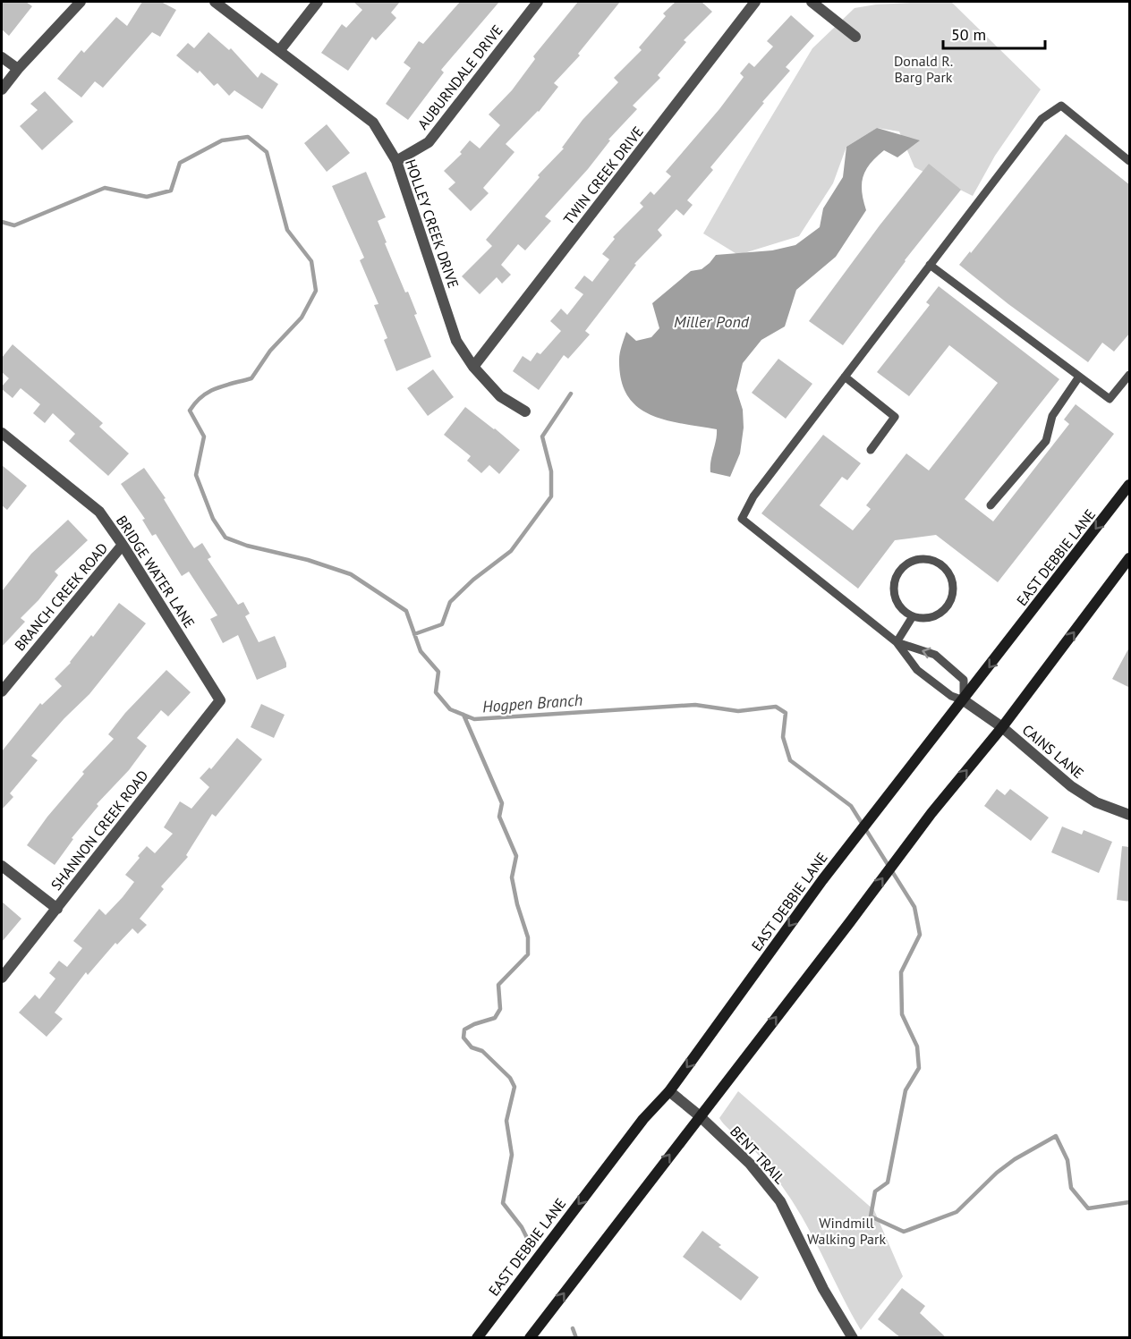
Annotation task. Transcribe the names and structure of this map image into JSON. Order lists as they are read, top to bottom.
{
  "streets": {
    "main road": ["EAST DEBBIE LANE"],
    "street": [
      "AUBURNDALE DRIVE",
      "TWIN CREEK DRIVE",
      "HOLLEY CREEK DRIVE",
      "BRIDGE WATER LANE",
      "BRANCH CREEK ROAD",
      "CAINS LANE",
      "SHANNON CREEK ROAD",
      "BENT TRAIL"
    ]
  },
  "crossings": [
    ["AUBURNDALE DRIVE", "HOLLEY CREEK DRIVE"],
    ["TWIN CREEK DRIVE", "HOLLEY CREEK DRIVE"],
    ["EAST DEBBIE LANE", "CAINS LANE"],
    ["EAST DEBBIE LANE", "BENT TRAIL"],
    ["BRIDGE WATER LANE", "BRANCH CREEK ROAD"],
    ["BRIDGE WATER LANE", "SHANNON CREEK ROAD"]
  ],
  "water": ["Miller Pond", "Hogpen Branch"],
  "parks": ["Donald R. Barg Park", "Windmill Walking Park"],
  "scale_bar": "50 m"
}
